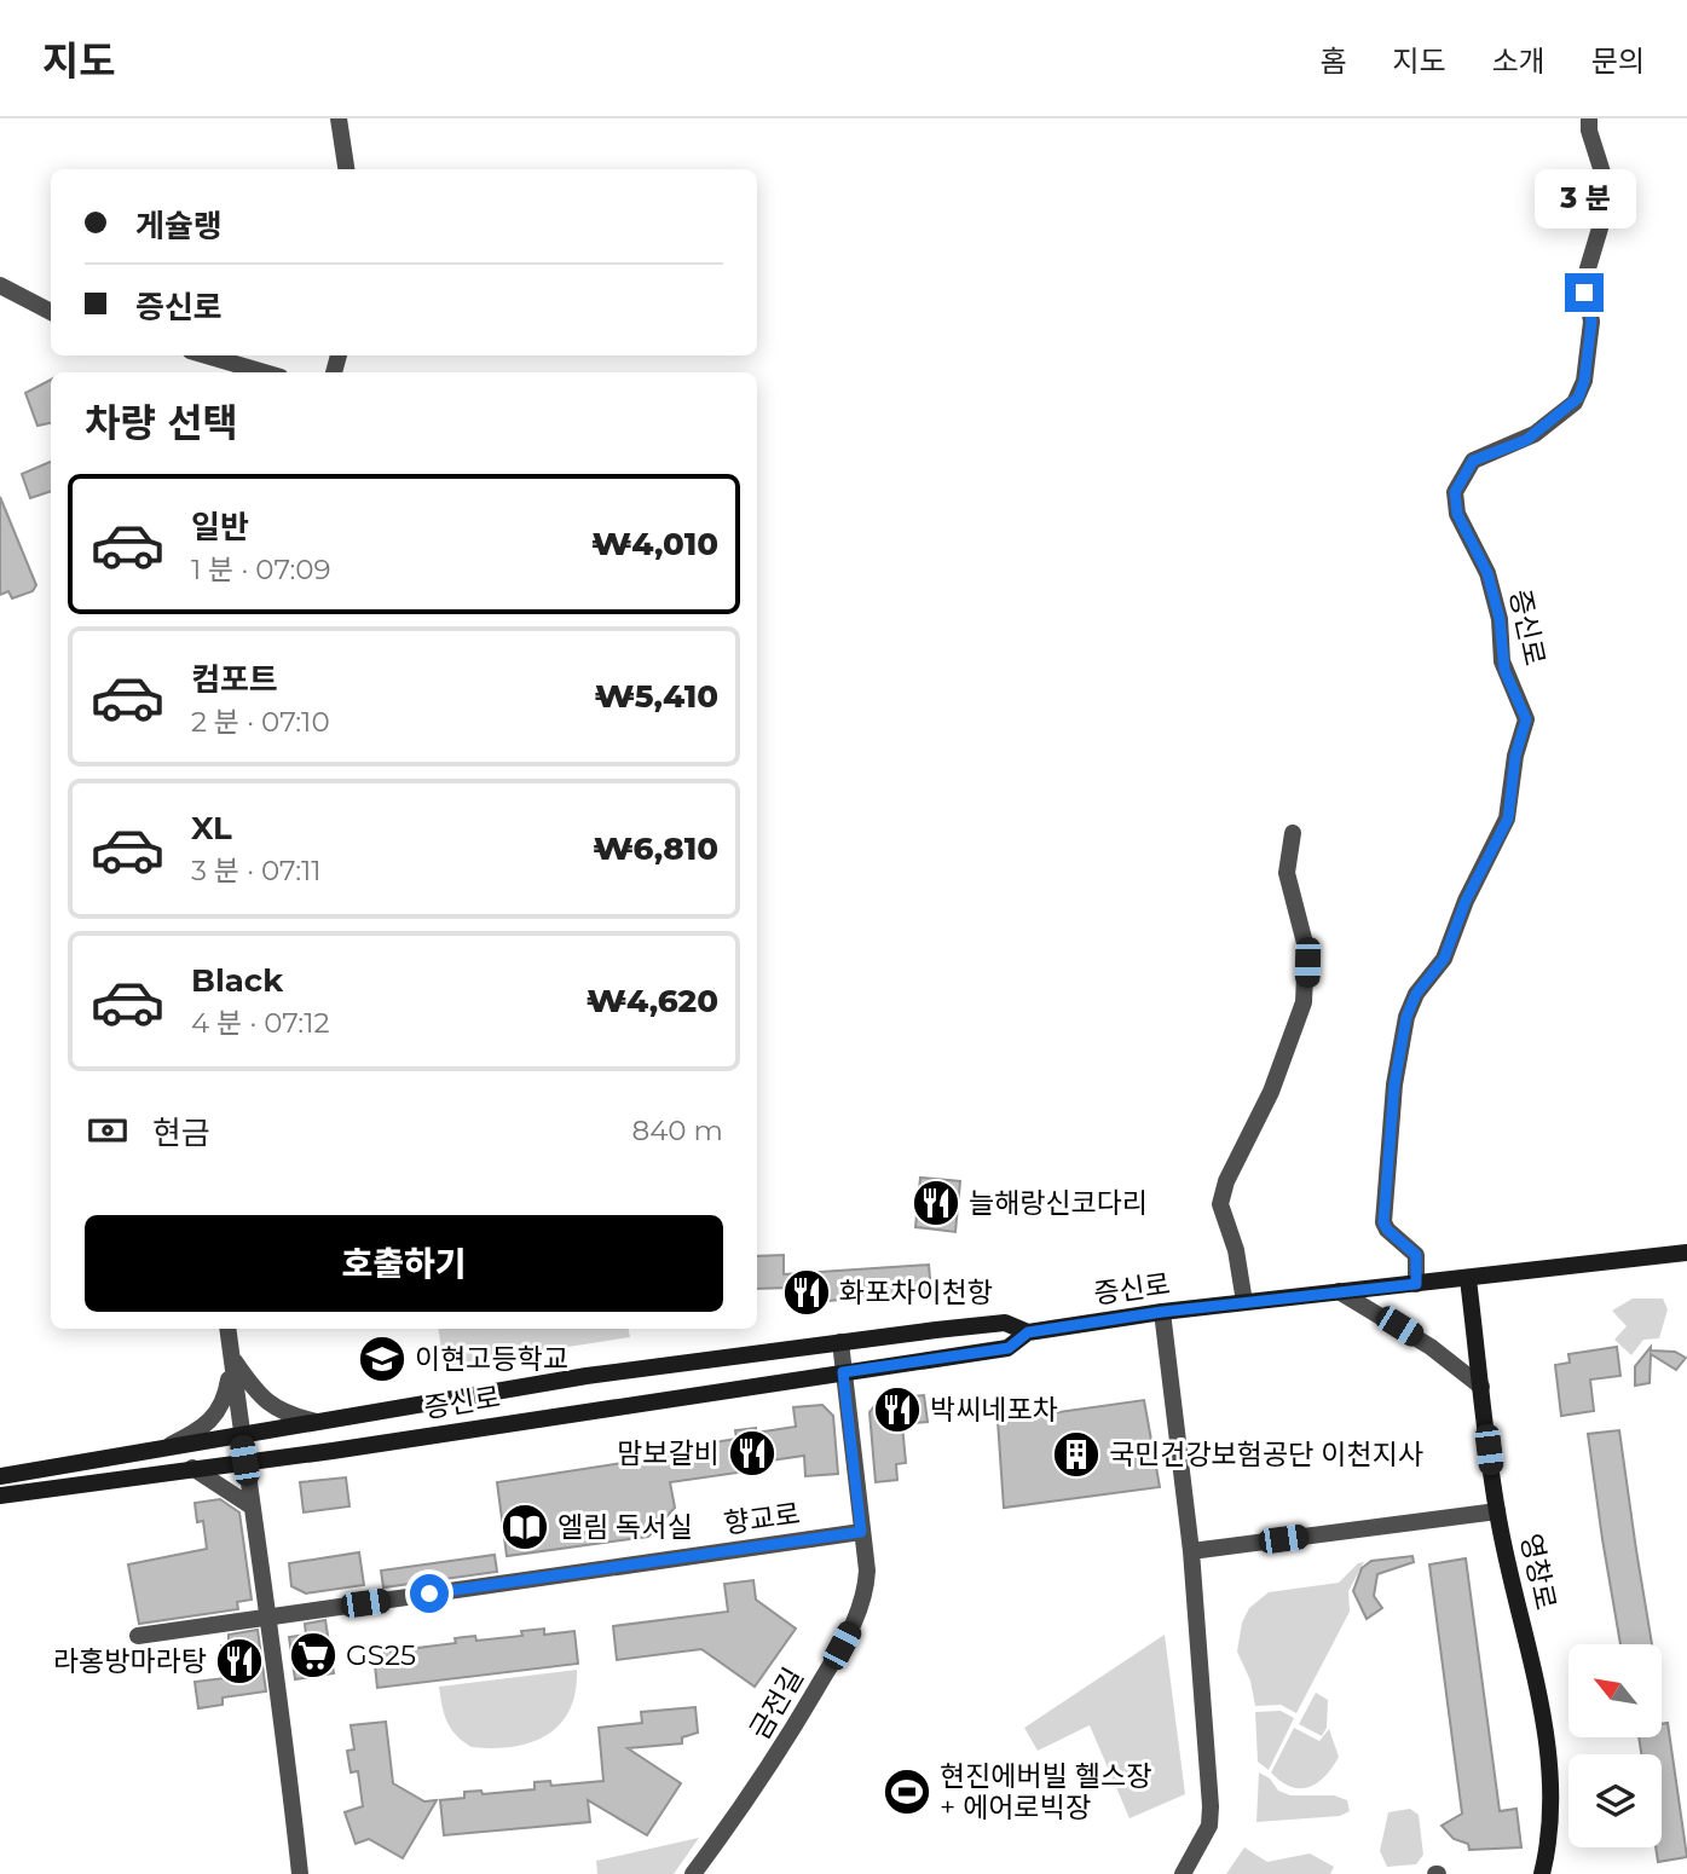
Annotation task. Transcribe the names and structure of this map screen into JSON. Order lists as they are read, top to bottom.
{
  "streets": {
    "main road": ["증신로", "영창로"],
    "street": ["향교로", "금전길"]
  },
  "crossings": [
    ["증신로", "영창로"],
    ["증신로", "금전길"],
    ["향교로", "금전길"]
  ],
  "places": {
    "restaurant": [
      "늘해랑신코다리",
      "화포차이천항",
      "박씨네포차",
      "맘보갈비",
      "라홍방마라탕"
    ],
    "school or university": ["이현고등학교"],
    "building": ["국민건강보험공단 이천지사"],
    "library": ["엘림 독서실"],
    "supermarket": ["GS25"],
    "sports": ["현진에버빌 헬스장 + 에어로빅장"]
  },
  "north": "top left",
  "page": {
    "header": "지도",
    "nav": [
      "홈",
      "지도",
      "소개",
      "문의"
    ],
    "bubble": "3 분",
    "banner": ["게슐랭", "증신로"],
    "heading": "차량 선택",
    "list": [
      {
        "name": "일반",
        "note": "1 분 · 07:09",
        "value": "₩4,010"
      },
      {
        "name": "컴포트",
        "note": "2 분 · 07:10",
        "value": "₩5,410"
      },
      {
        "name": "XL",
        "note": "3 분 · 07:11",
        "value": "₩6,810"
      },
      {
        "name": "Black",
        "note": "4 분 · 07:12",
        "value": "₩4,620"
      }
    ],
    "pay": ["현금", "840 m"],
    "buttons": "호출하기"
  }
}
